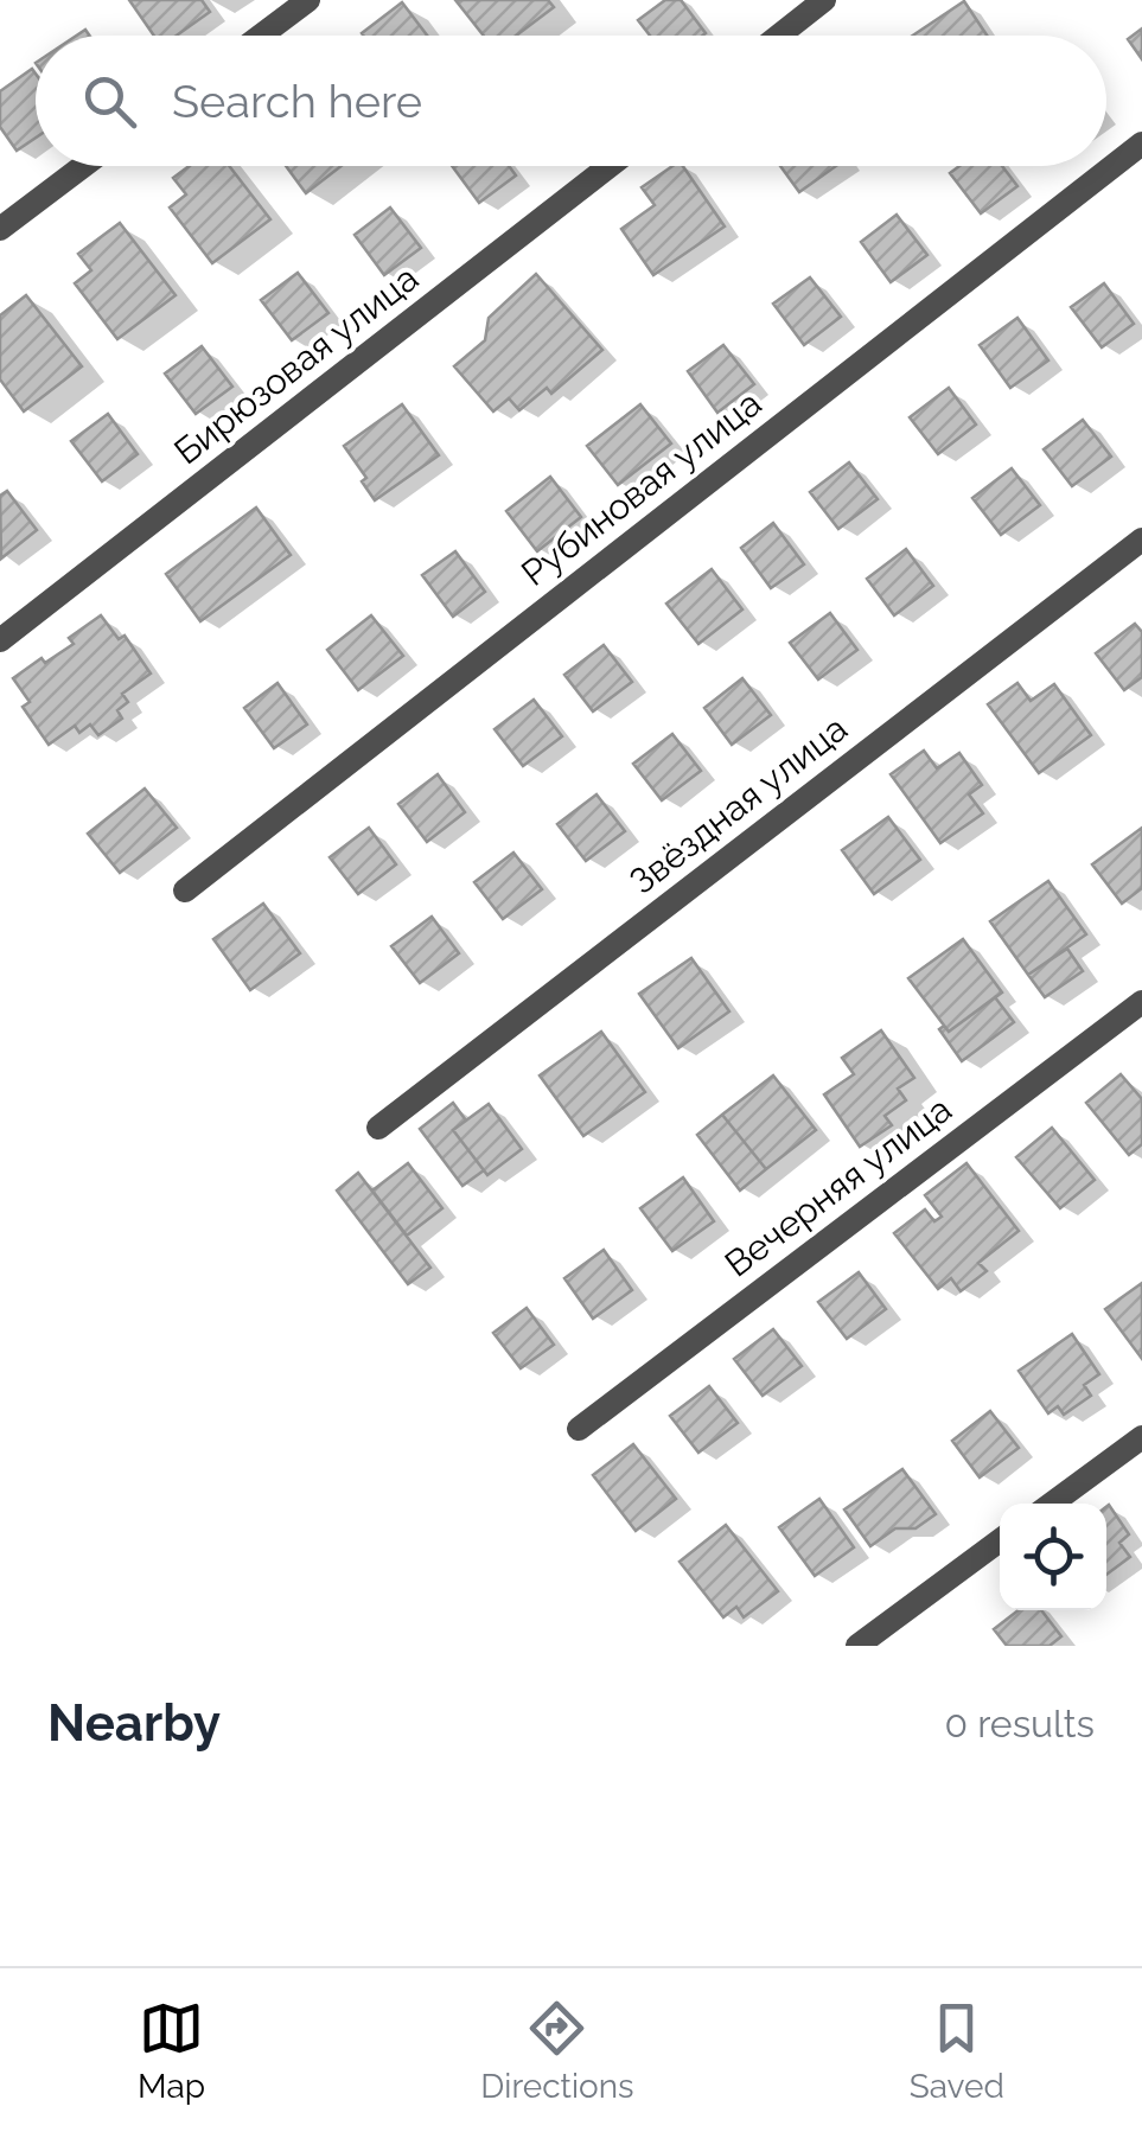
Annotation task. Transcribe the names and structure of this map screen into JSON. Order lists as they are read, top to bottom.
{
  "streets": {
    "street": [
      "Бирюзовая улица",
      "Рубиновая улица",
      "Звёздная улица",
      "Вечерняя улица"
    ]
  },
  "page": {
    "search": "Search here",
    "heading": ["Nearby", "0 results"],
    "nav": ["Map", "Directions", "Saved"]
  }
}
